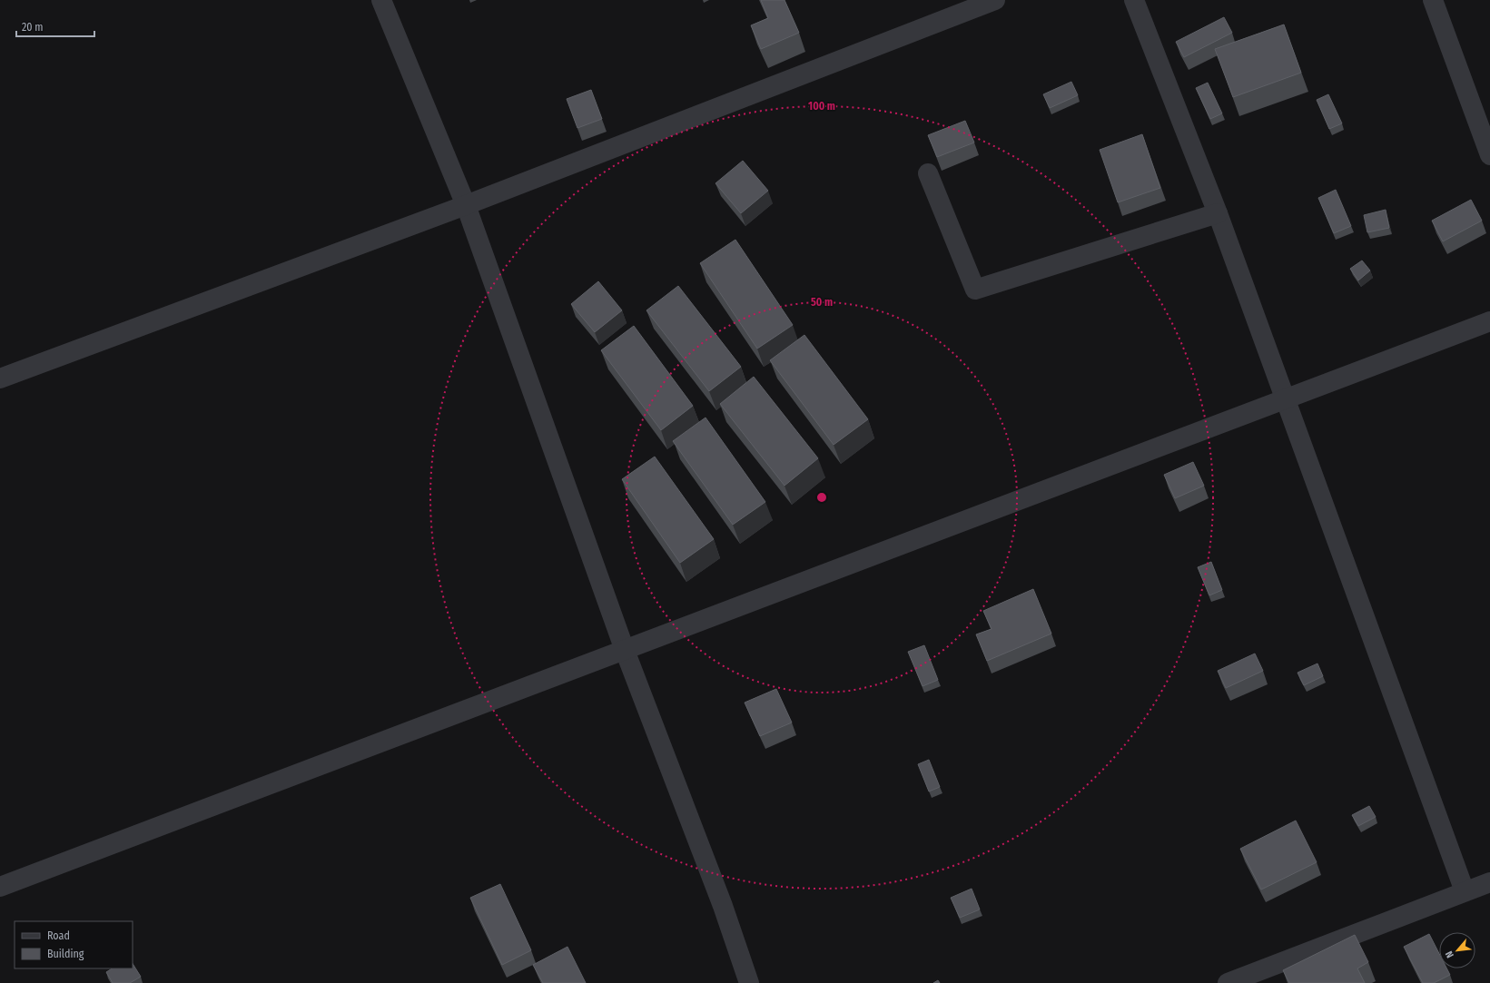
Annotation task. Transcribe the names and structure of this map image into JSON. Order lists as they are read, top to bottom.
{
  "legend": ["Road", "Building"],
  "scale_bar": "20 m",
  "north": "bottom left",
  "rings": ["100 m", "50 m"]
}
